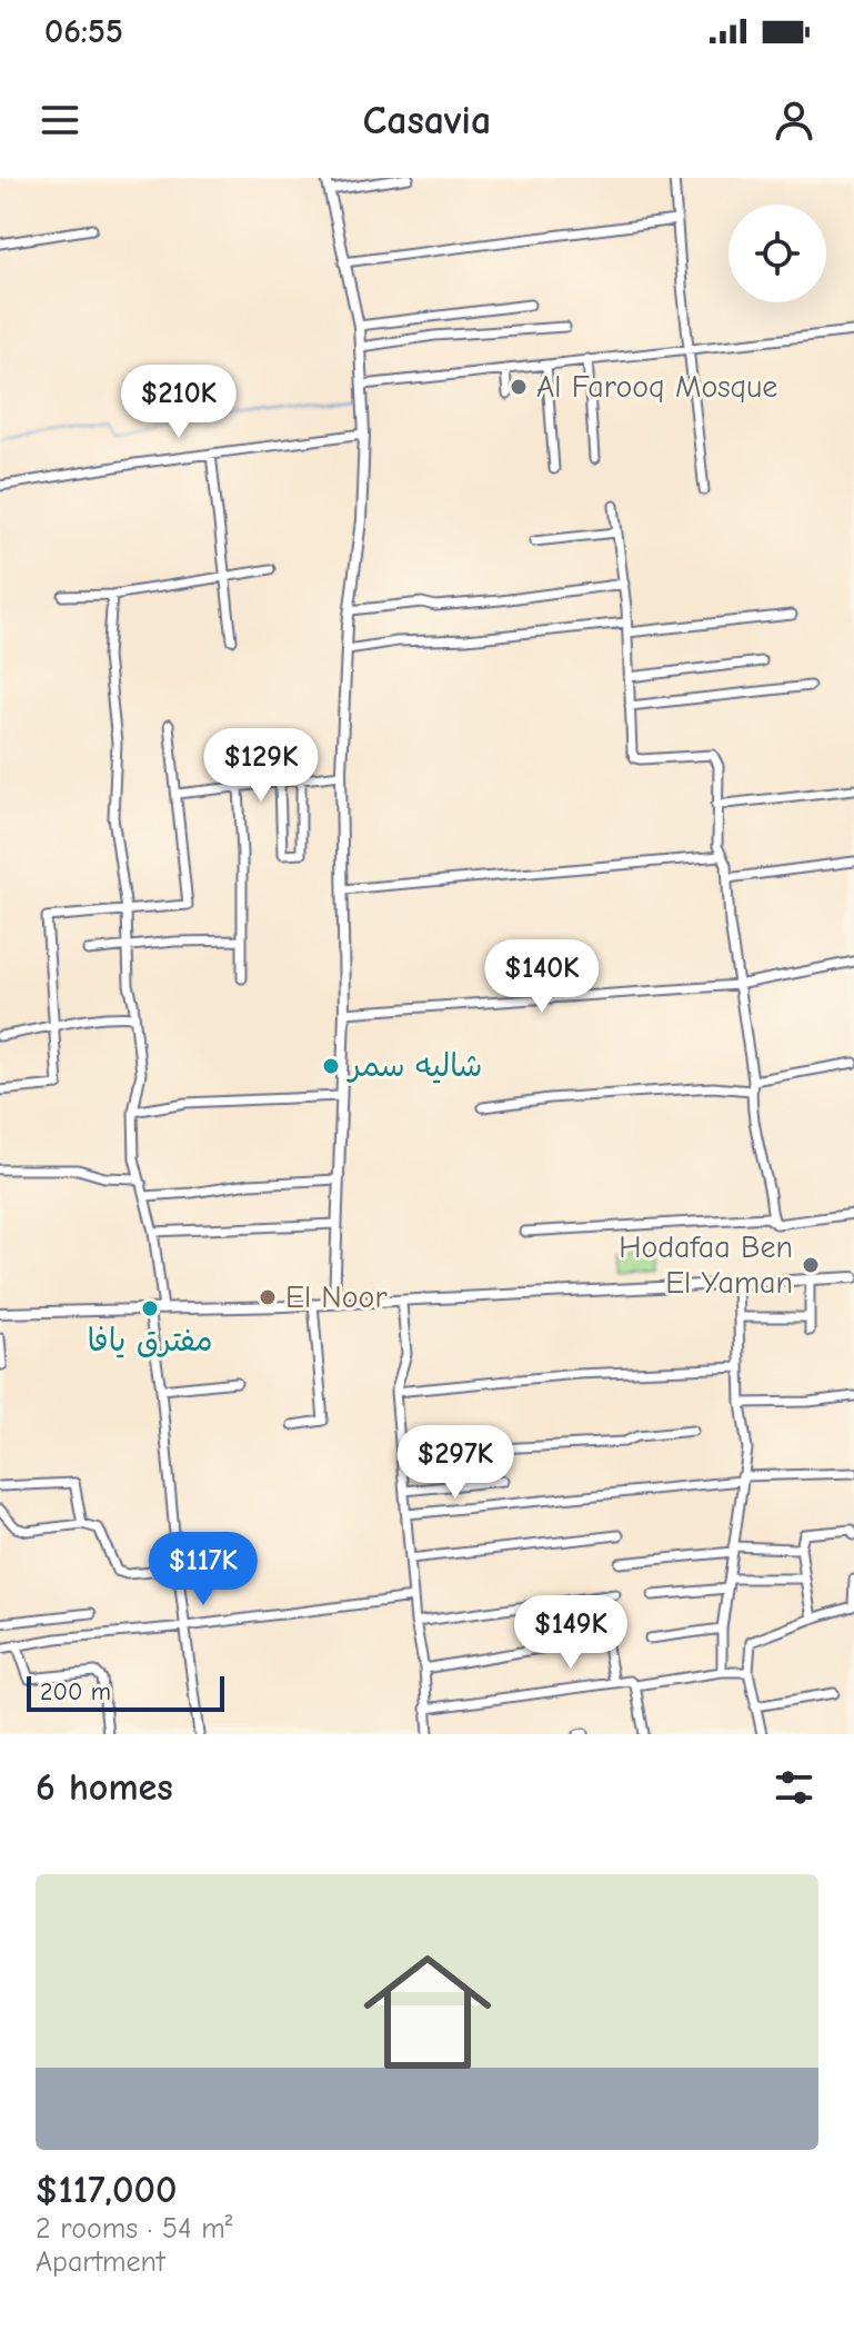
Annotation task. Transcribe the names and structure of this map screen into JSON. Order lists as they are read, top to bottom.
{
  "places": [
    "Al Farooq Mosque",
    "شاليه سمر",
    "Hodafaa Ben El Yaman",
    "El Noor",
    "مفترق يافا"
  ],
  "scale_bar": "200 m",
  "page": {
    "status": "06:55",
    "header": "Casavia",
    "price": [
      "$210K",
      "$129K",
      "$140K",
      "$297K",
      "$117K",
      "$149K"
    ],
    "scale": "200 m",
    "heading": "6 homes",
    "list": [
      {
        "name": "$117,000",
        "note": "2 rooms · 54 m² · Apartment"
      }
    ]
  }
}
